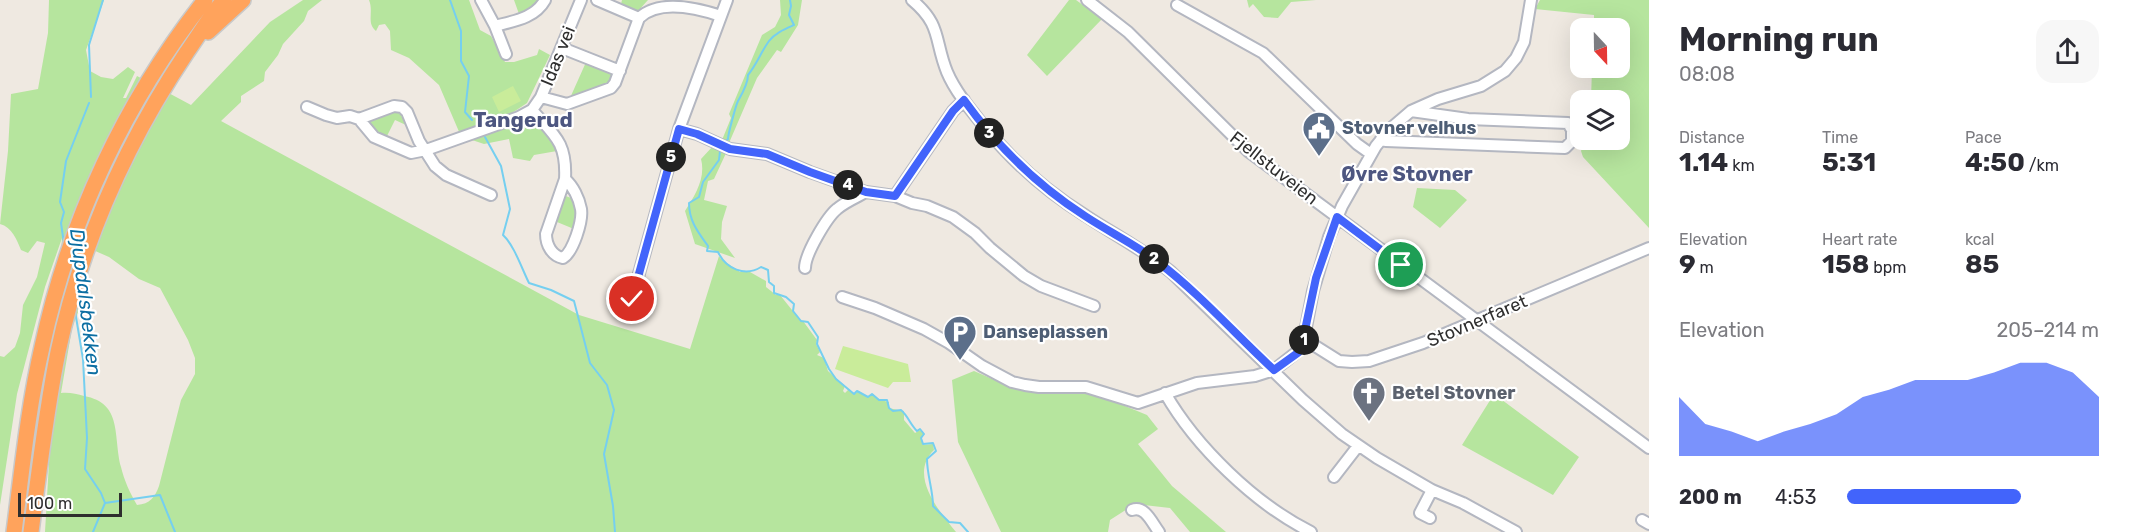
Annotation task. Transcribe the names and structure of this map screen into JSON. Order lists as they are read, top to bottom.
{
  "streets": {
    "street": ["Idas vei", "Fjellstuveien", "Stovnerfaret"]
  },
  "crossings": [
    ["Fjellstuveien", "Stovnerfaret"]
  ],
  "districts": ["Tangerud", "Øvre Stovner"],
  "water": ["Djupdalsbekken"],
  "places": {
    "public building": ["Stovner velhus"],
    "parking": ["Danseplassen"],
    "church": ["Betel Stovner"]
  },
  "scale_bar": "100 m",
  "north": "bottom",
  "page": {
    "heading": ["Morning run", "08:08"],
    "stats": [
      ["Distance", "1.14 km"],
      ["Time", "5:31"],
      ["Pace", "4:50 /km"],
      ["Elevation", "9 m"],
      ["Heart rate", "158 bpm"],
      ["kcal", "85"]
    ],
    "pins": [
      "3",
      "5",
      "4",
      "2",
      "1"
    ],
    "chart": ["Elevation", "205–214 m"],
    "list": [
      {
        "name": "200 m",
        "note": "4:53"
      }
    ],
    "scale": "100 m"
  }
}
